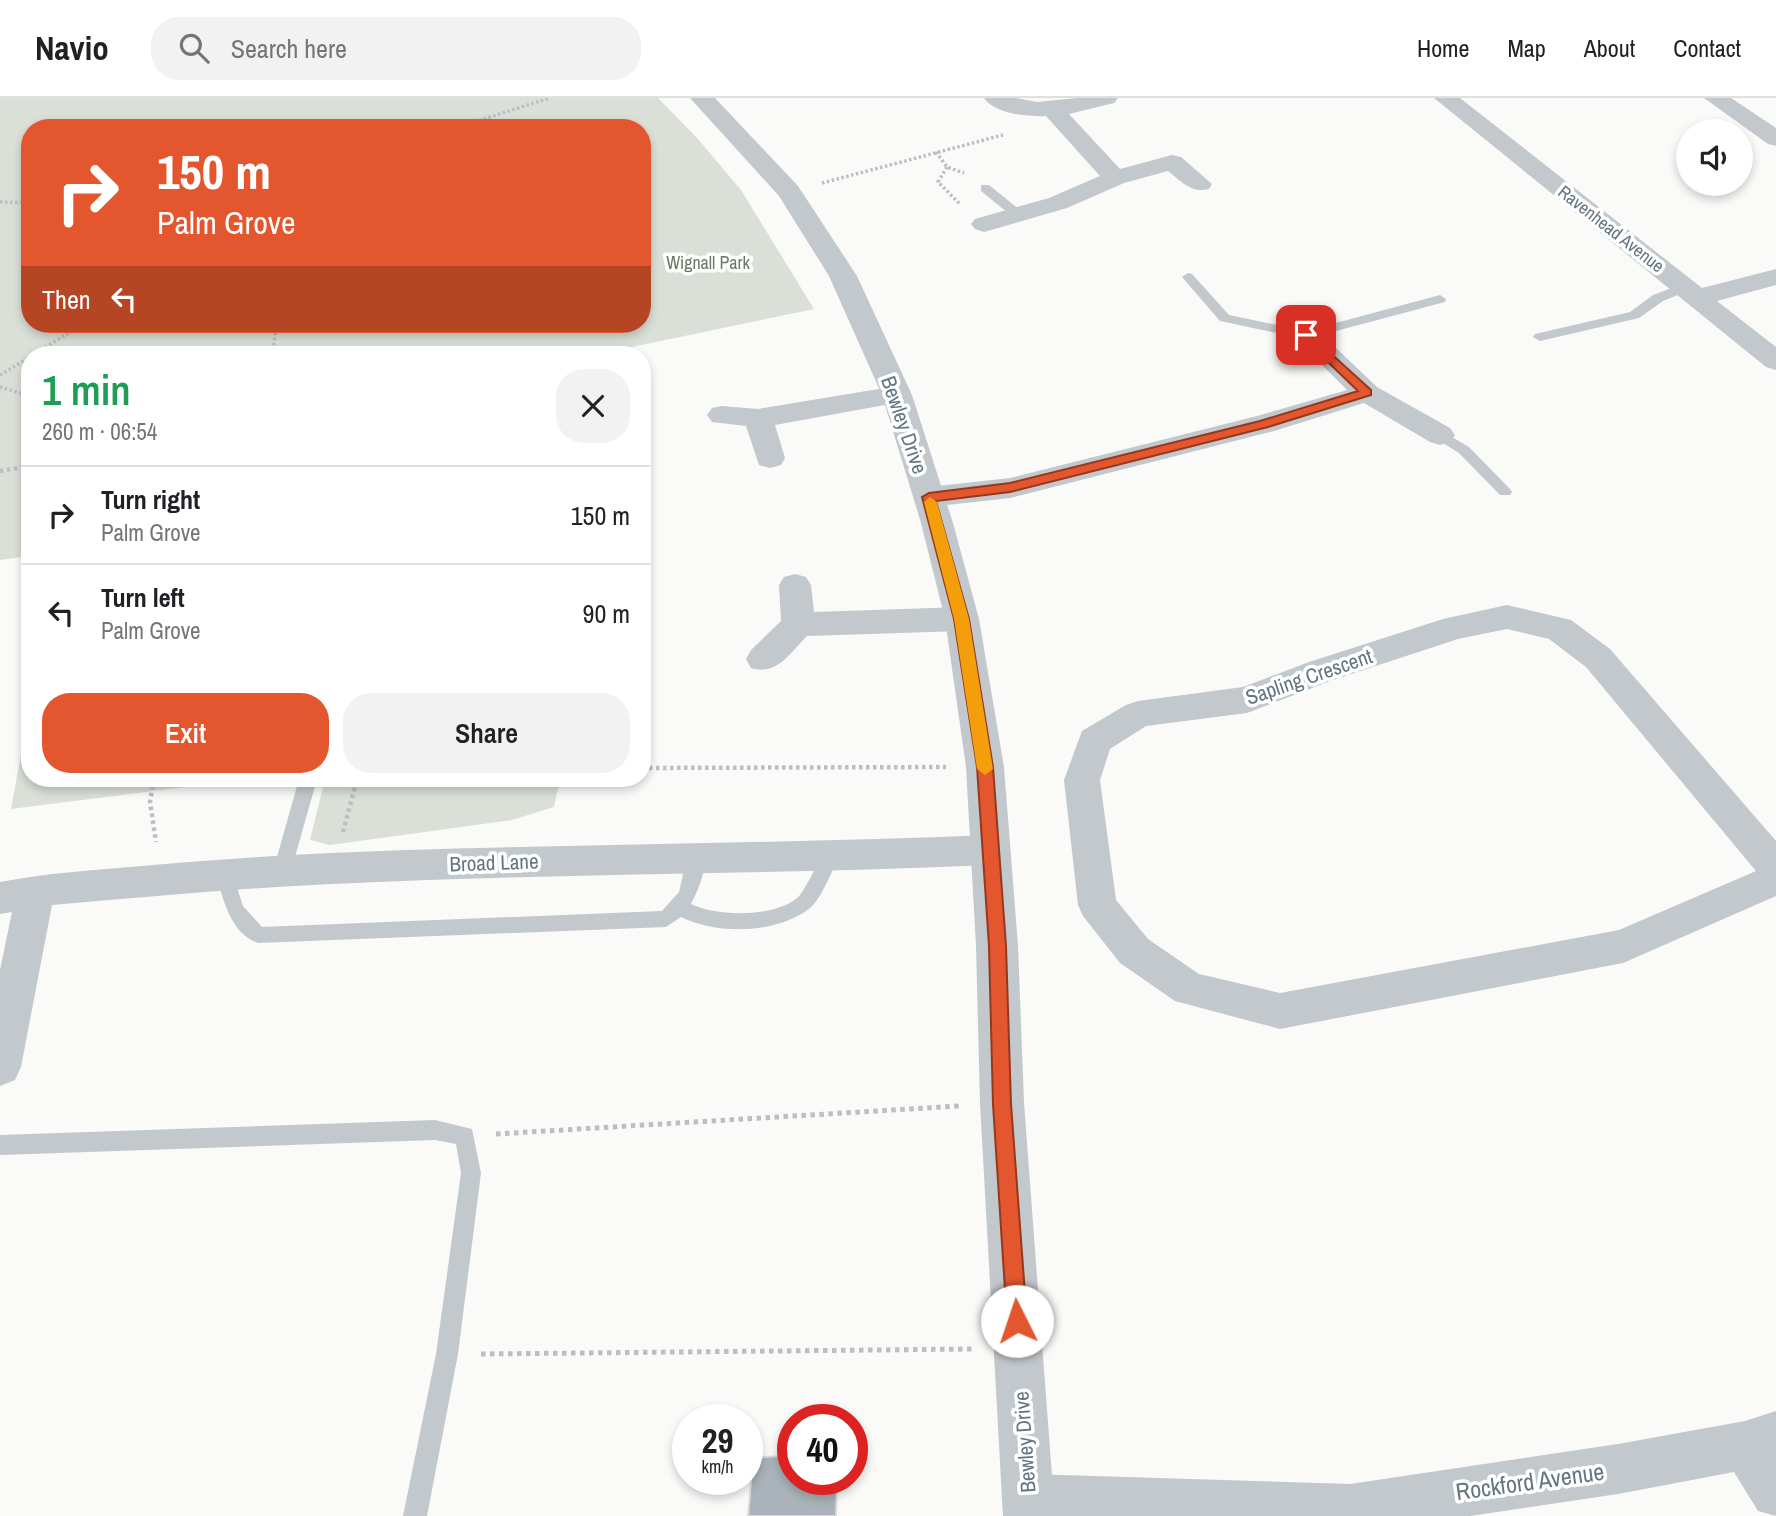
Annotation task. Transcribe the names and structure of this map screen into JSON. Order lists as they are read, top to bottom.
{
  "streets": {
    "street": [
      "Ravenhead Avenue",
      "Bewley Drive",
      "Sapling Crescent",
      "Broad Lane",
      "Rockford Avenue"
    ]
  },
  "crossings": [
    ["Bewley Drive", "Broad Lane"],
    ["Bewley Drive", "Rockford Avenue"]
  ],
  "parks": ["Wignall Park"],
  "page": {
    "header": "Navio",
    "search": "Search here",
    "nav": [
      "Home",
      "Map",
      "About",
      "Contact"
    ],
    "turn": ["150 m", "Palm Grove"],
    "then": "Then",
    "heading": ["1 min", "260 m · 06:54"],
    "list": [
      {
        "name": "Turn right",
        "note": "Palm Grove",
        "value": "150 m"
      },
      {
        "name": "Turn left",
        "note": "Palm Grove",
        "value": "90 m"
      }
    ],
    "buttons": ["Exit", "Share"],
    "speed": "29 km/h",
    "limit": "40"
  }
}
